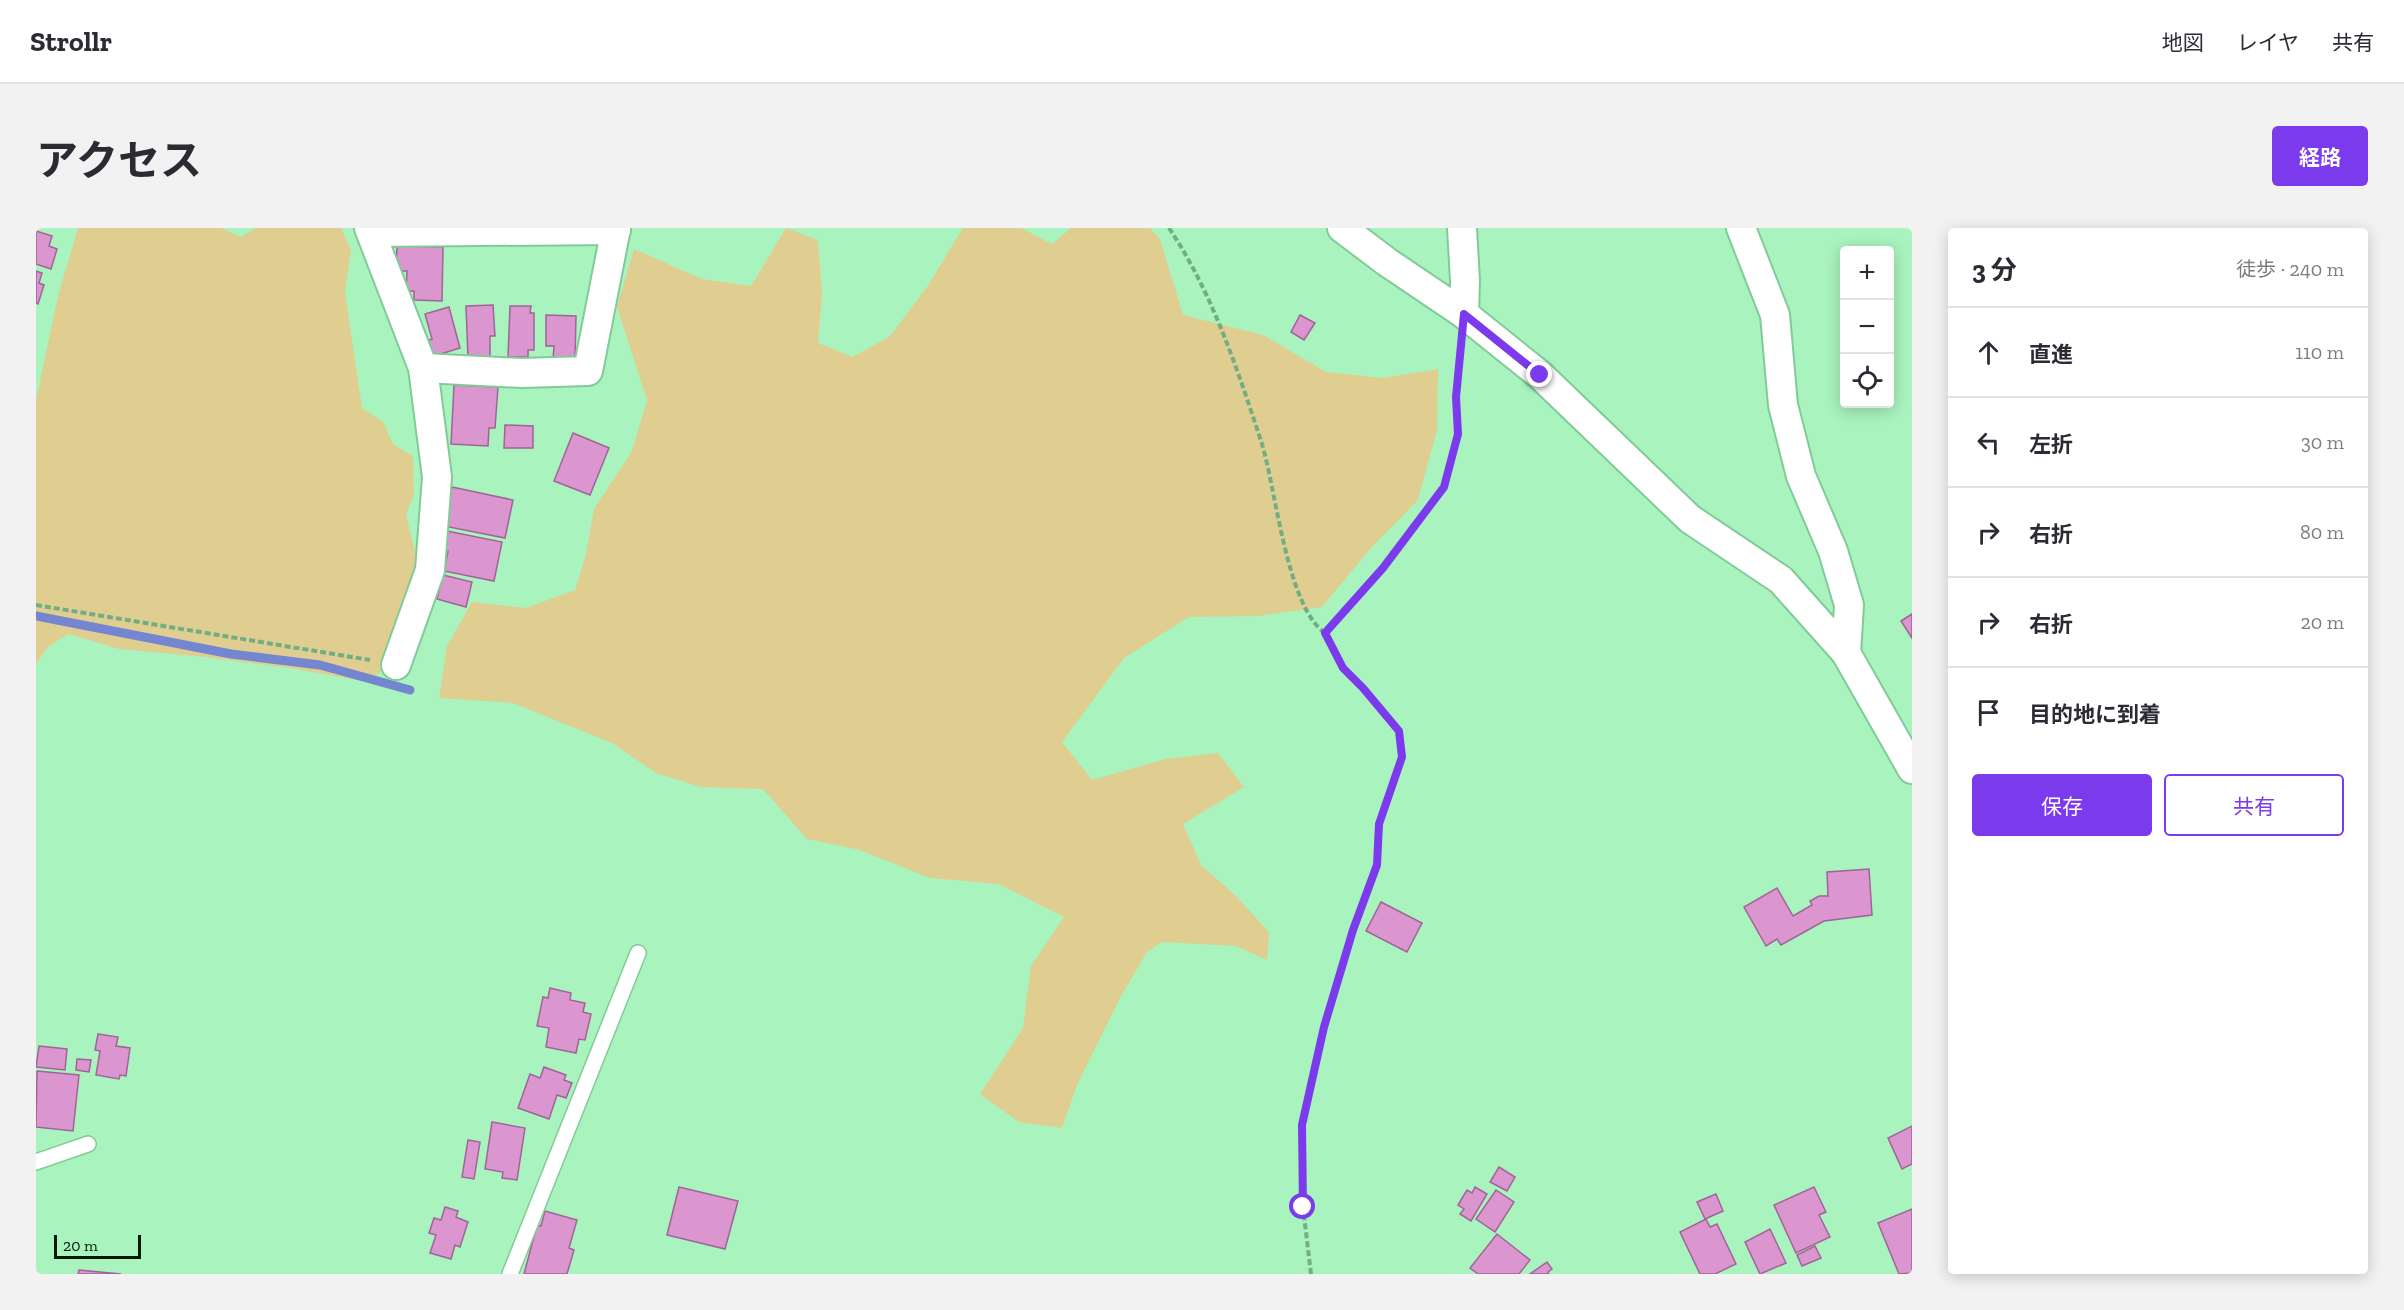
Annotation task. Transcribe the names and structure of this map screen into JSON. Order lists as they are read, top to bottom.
{
  "scale_bar": "20 m",
  "page": {
    "header": "Strollr",
    "nav": ["地図", "レイヤ", "共有"],
    "title": "アクセス",
    "buttons": [
      "経路",
      ["保存", "共有"]
    ],
    "heading": ["3 分", "徒歩 · 240 m"],
    "map_buttons": ["+", "−"],
    "list": [
      ["直進", "110 m"],
      ["左折", "30 m"],
      ["右折", "80 m"],
      ["右折", "20 m"],
      "目的地に到着"
    ],
    "scale": "20 m"
  }
}
